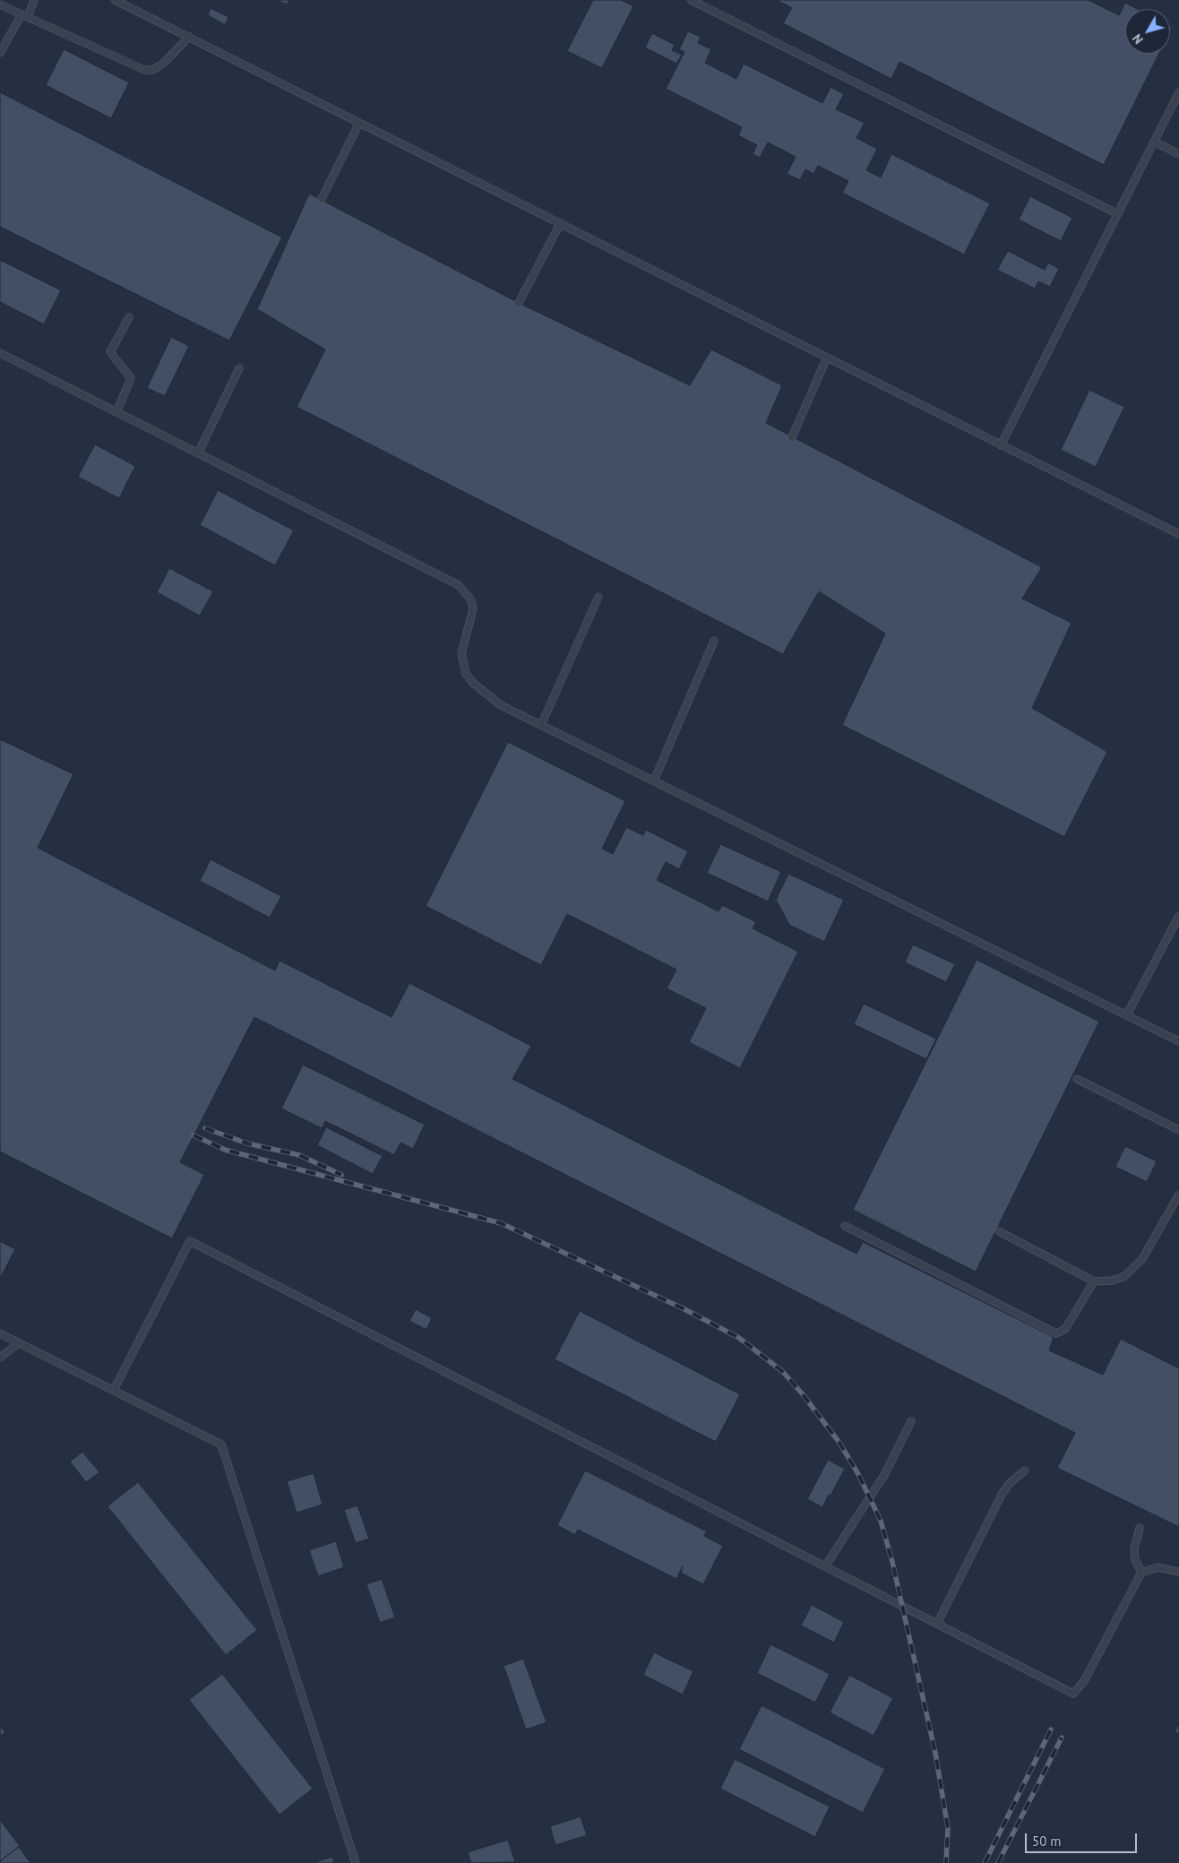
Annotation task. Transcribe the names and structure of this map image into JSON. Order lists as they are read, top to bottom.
{
  "scale_bar": "50 m",
  "north": "bottom left"
}
